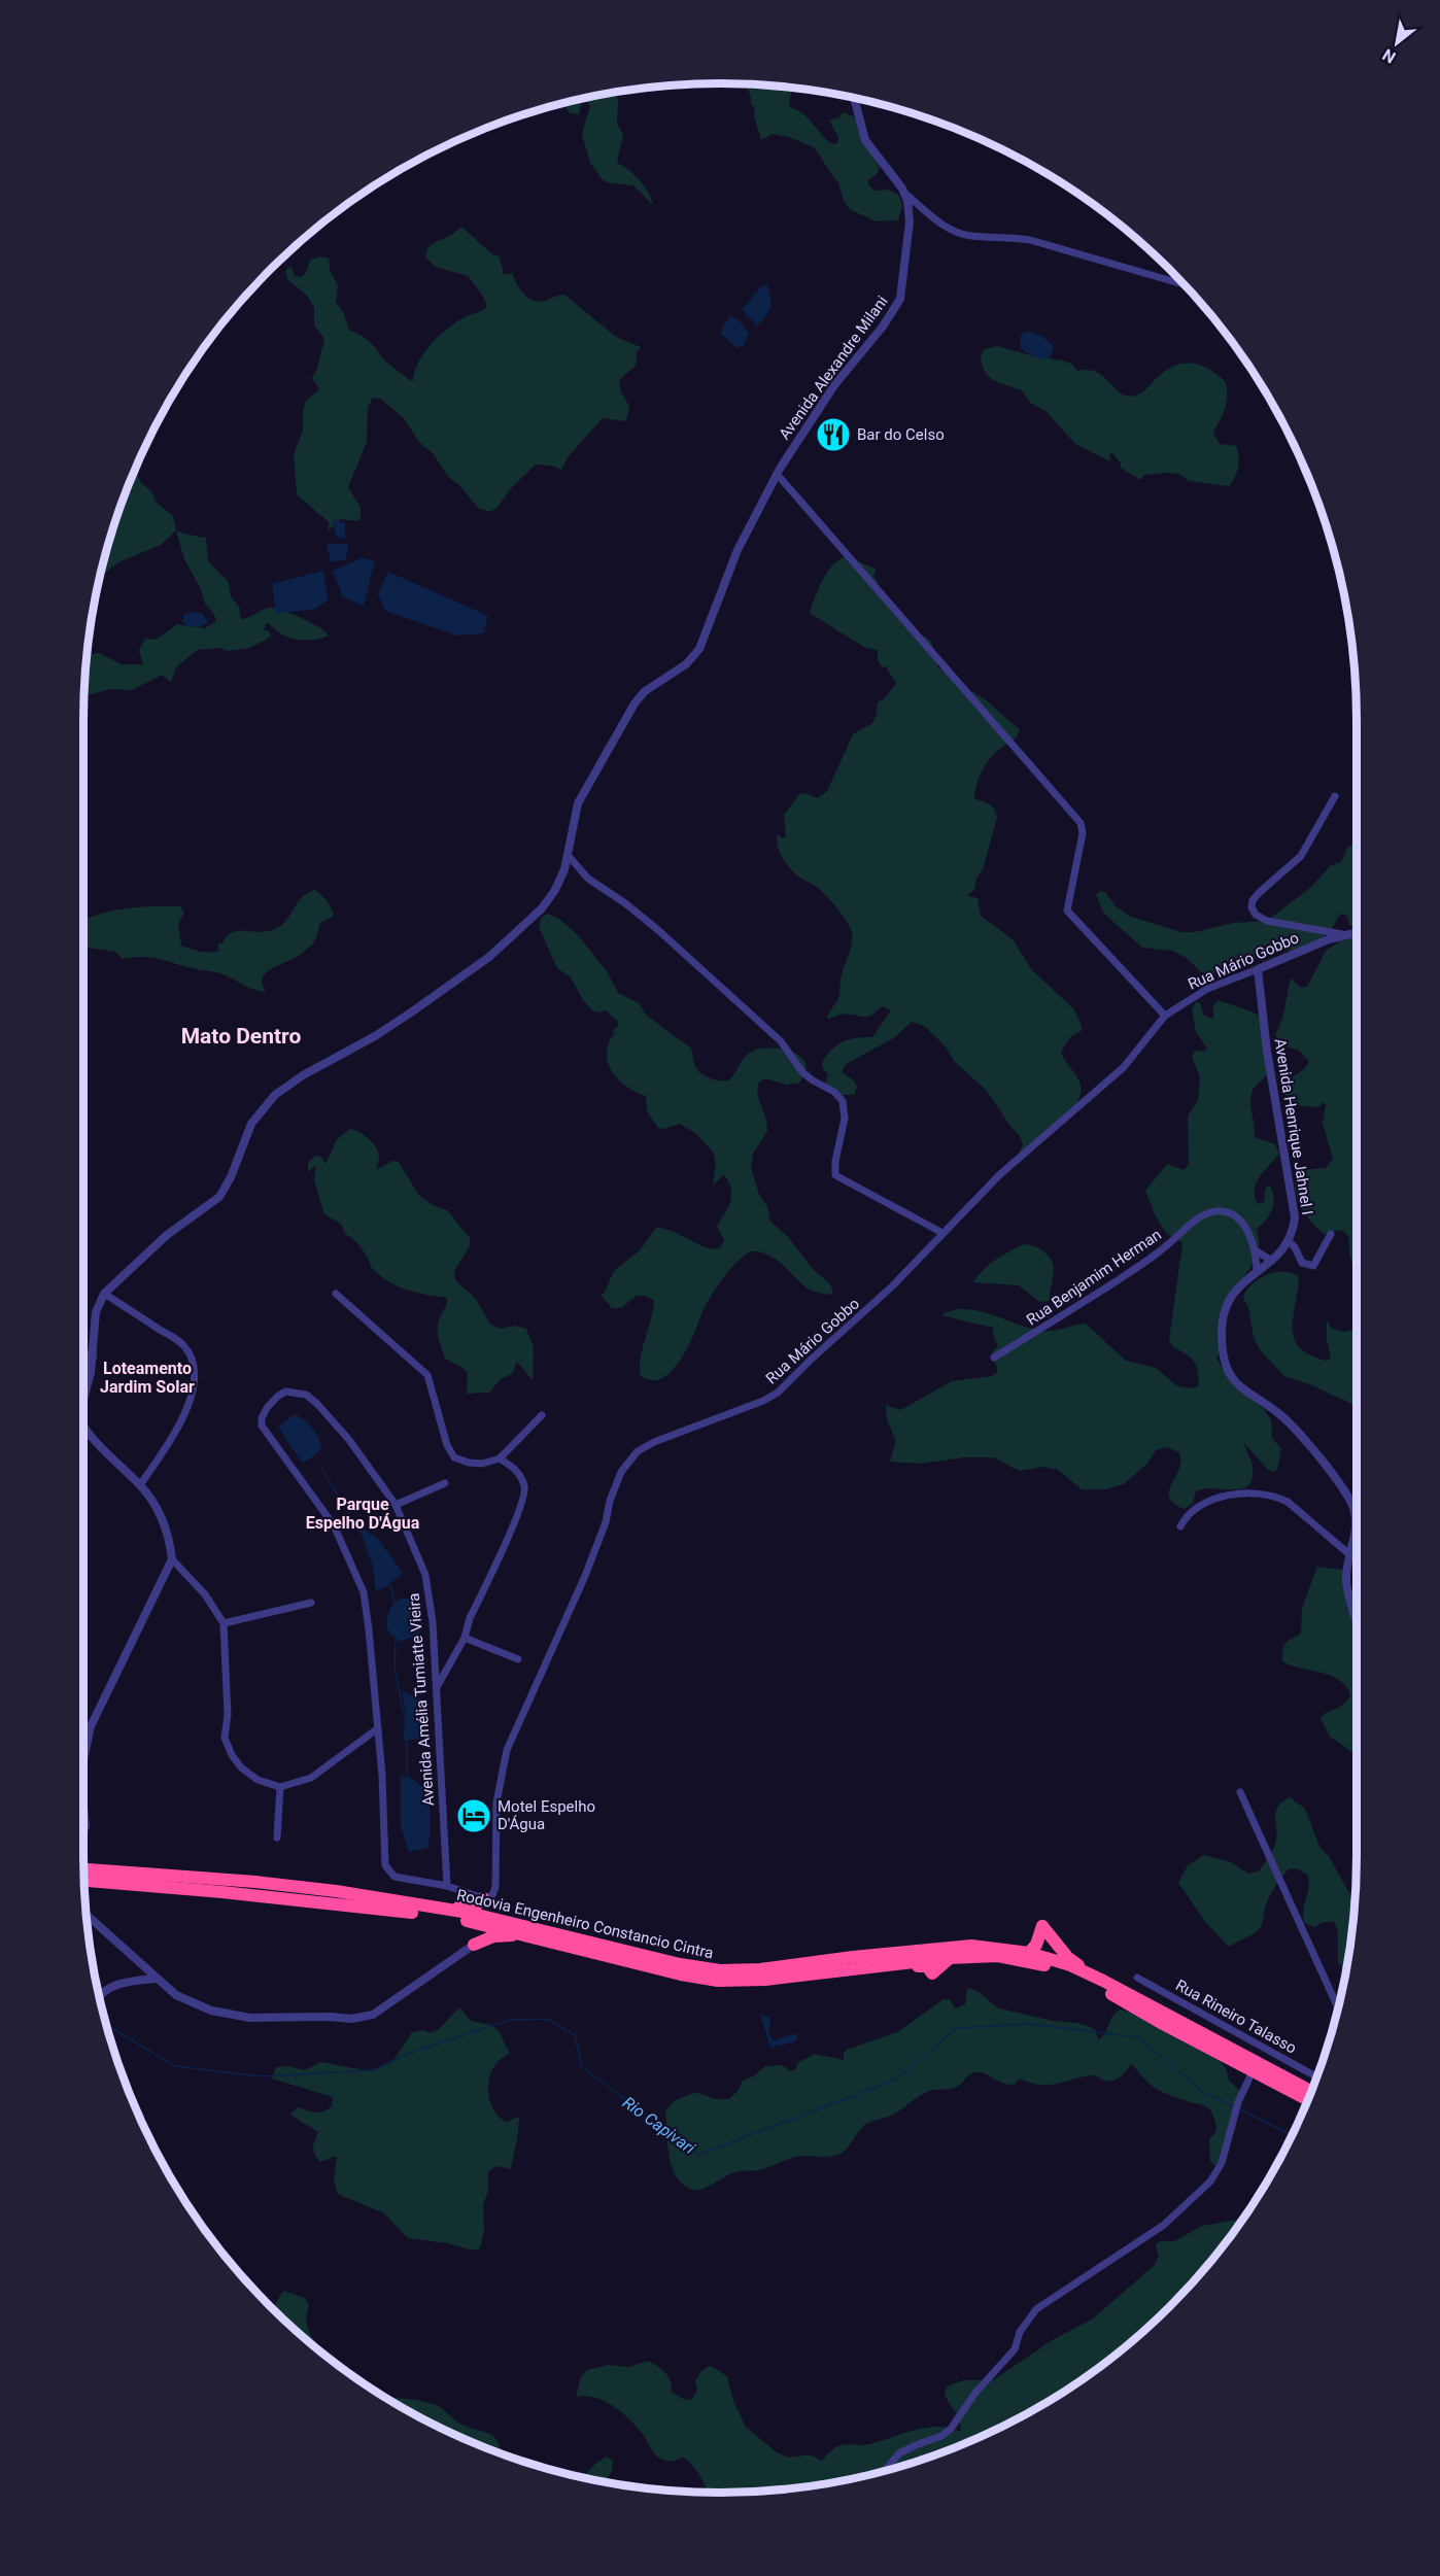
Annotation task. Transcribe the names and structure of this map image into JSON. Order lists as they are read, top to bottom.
{
  "streets": {
    "highway": ["Rodovia Engenheiro Constancio Cintra"],
    "street": [
      "Avenida Alexandre Milani",
      "Rua Mário Gobbo",
      "Avenida Henrique Jahnel I",
      "Rua Benjamim Herman",
      "Avenida Amélia Tumiatte Vieira",
      "Rua Rineiro Talasso"
    ]
  },
  "crossings": [
    ["Rua Mário Gobbo", "Avenida Henrique Jahnel I"]
  ],
  "districts": ["Mato Dentro", "Loteamento Jardim Solar", "Parque Espelho D'Água"],
  "water": ["Rio Capivari"],
  "places": {
    "restaurant": ["Bar do Celso"],
    "hotel": ["Motel Espelho D'Água"]
  },
  "north": "bottom left"
}
